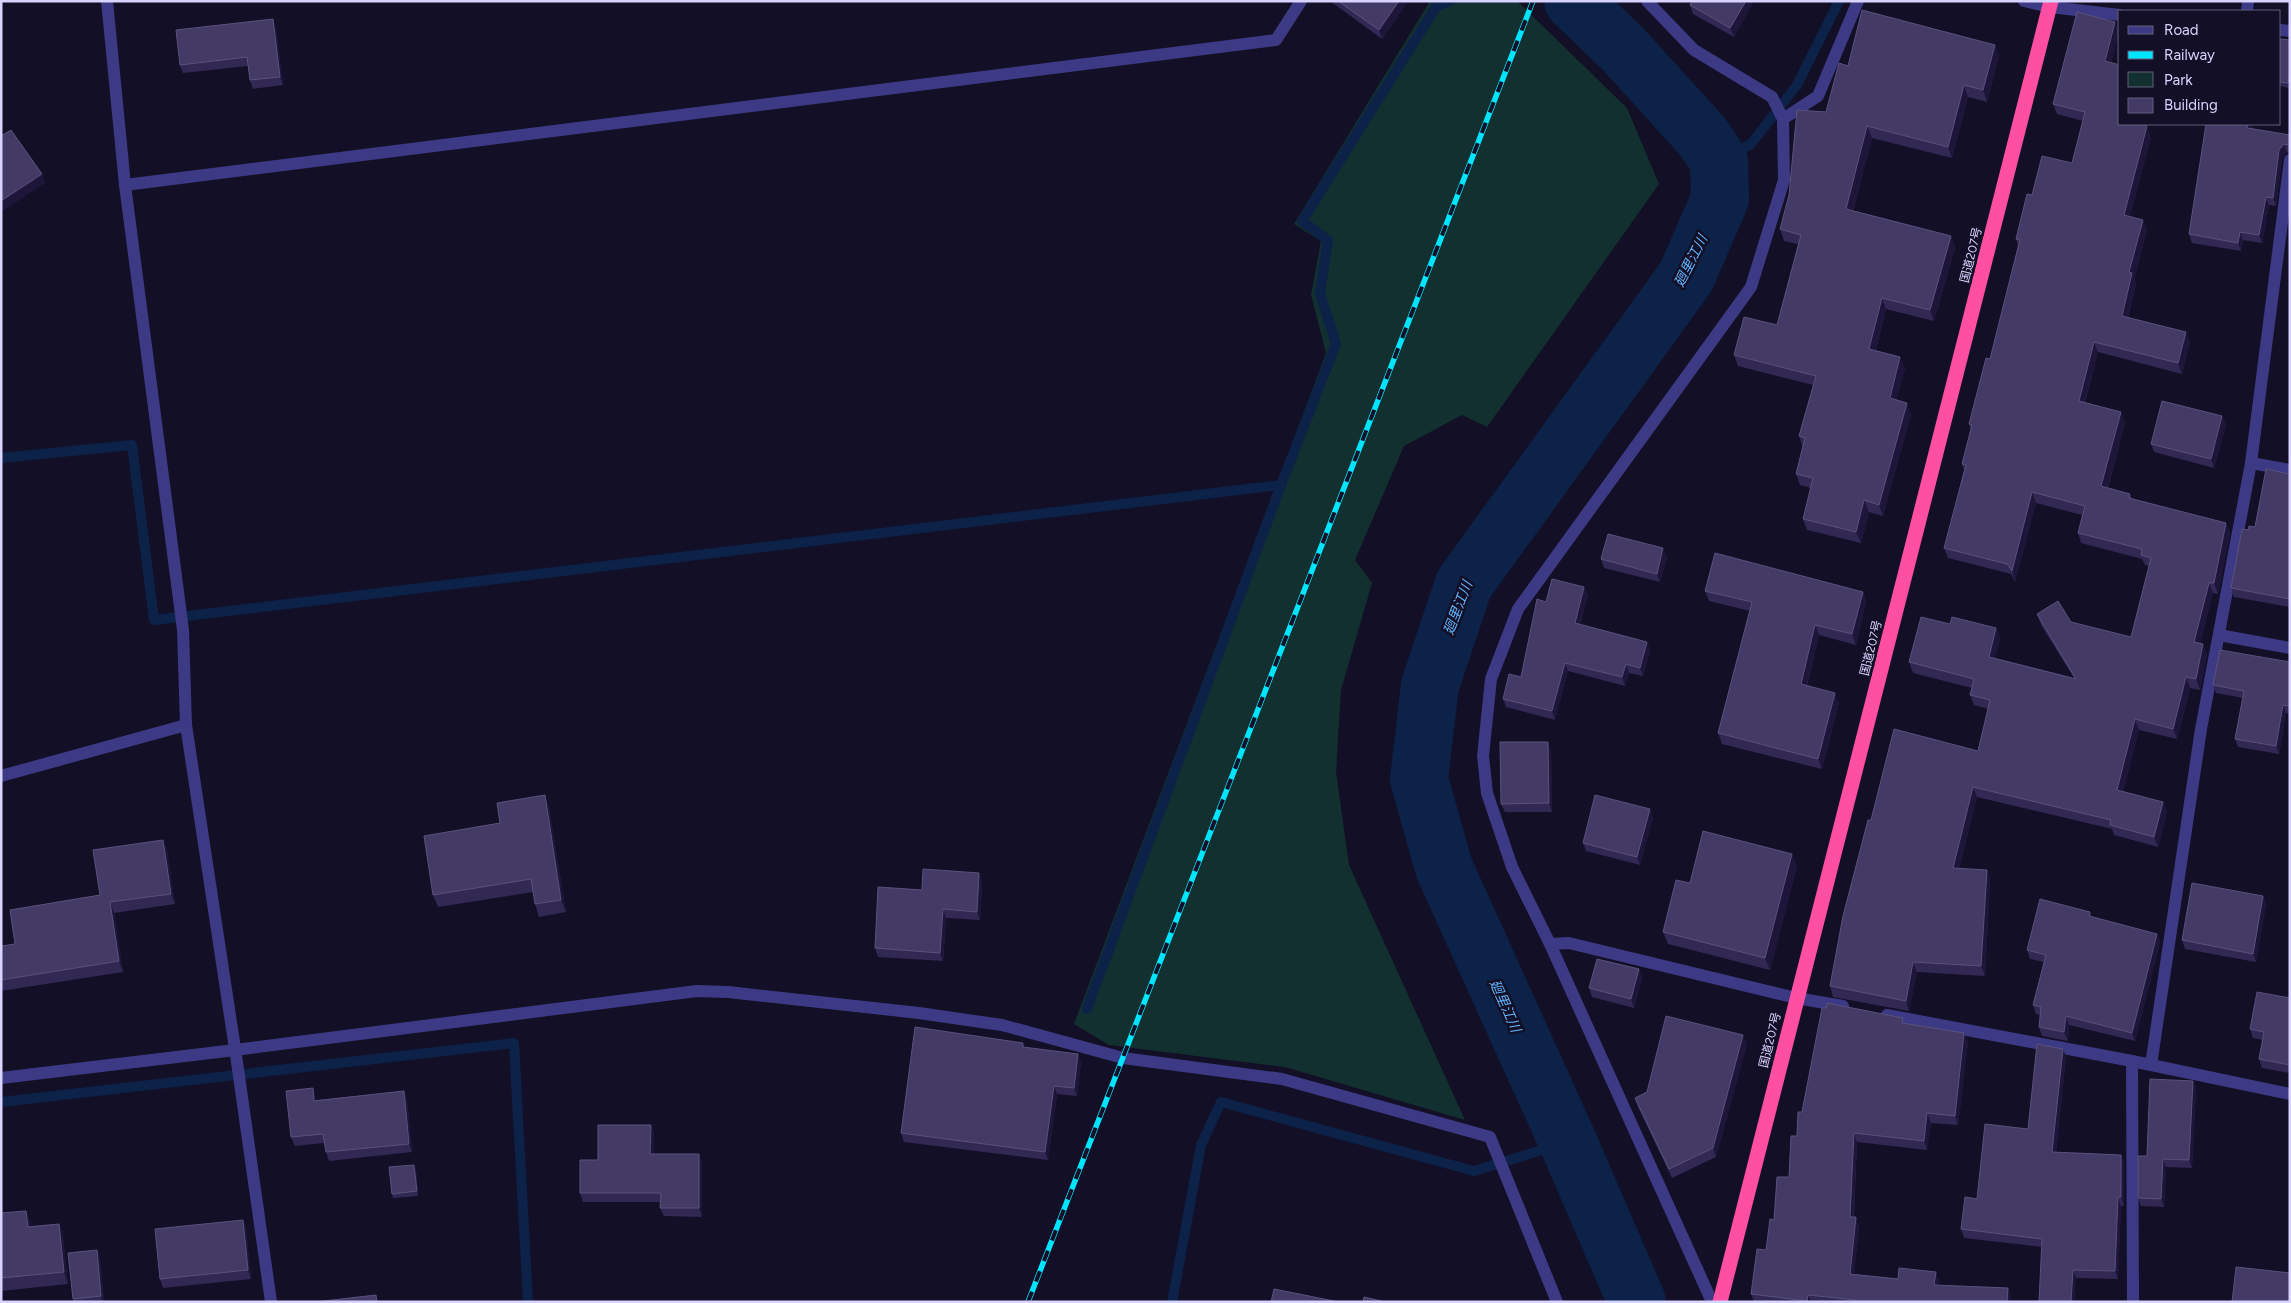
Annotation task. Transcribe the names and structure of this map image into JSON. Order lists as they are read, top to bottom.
{
  "streets": {
    "highway": ["国道207号"]
  },
  "water": ["廻里江川"],
  "legend": [
    "Road",
    "Railway",
    "Park",
    "Building"
  ]
}
